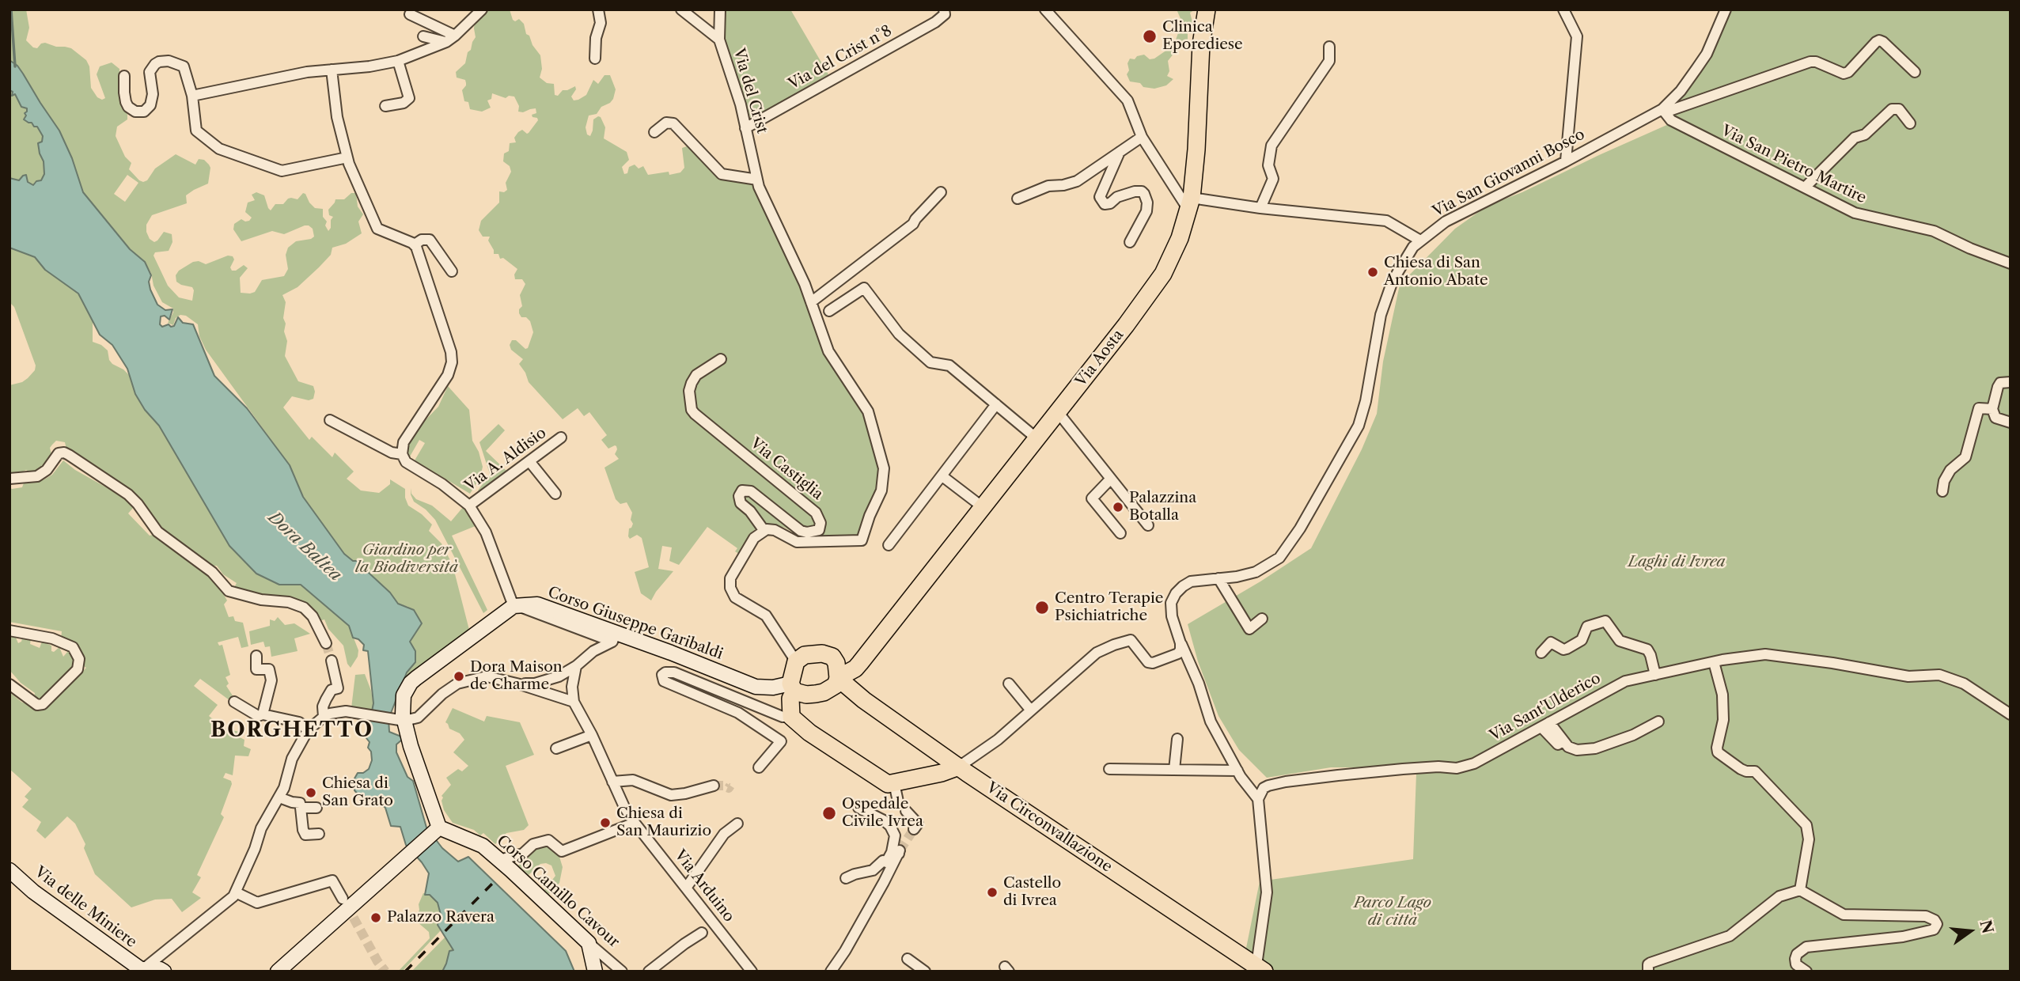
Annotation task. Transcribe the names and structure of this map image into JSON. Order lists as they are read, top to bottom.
{
  "streets": {
    "main road": [
      "Via Aosta",
      "Corso Giuseppe Garibaldi",
      "Via Circonvallazione",
      "Corso Camillo Cavour",
      "Via delle Miniere"
    ],
    "street": [
      "Via del Crist n°8",
      "Via del Crist",
      "Via San Pietro Martire",
      "Via San Giovanni Bosco",
      "Via A. Aldisio",
      "Via Castiglia",
      "Via Sant'Ulderico",
      "Via Arduino"
    ]
  },
  "crossings": [
    ["Via del Crist n°8", "Via del Crist"],
    ["Via San Pietro Martire", "Via San Giovanni Bosco"],
    ["Via San Giovanni Bosco", "Via Sant'Ulderico"],
    ["Via Aosta", "Corso Giuseppe Garibaldi"],
    ["Via Aosta", "Via Circonvallazione"],
    ["Via A. Aldisio", "Corso Giuseppe Garibaldi"],
    ["Corso Giuseppe Garibaldi", "Via Circonvallazione"]
  ],
  "districts": ["BORGHETTO"],
  "water": ["Dora Baltea"],
  "parks": ["Giardino per la Biodiversità", "Laghi di Ivrea", "Parco Lago di città"],
  "places": [
    "Clinica Eporediese",
    "Chiesa di San Antonio Abate",
    "Palazzina Botalla",
    "Centro Terapie Psichiatriche",
    "Dora Maison de Charme",
    "Chiesa di San Grato",
    "Ospedale Civile Ivrea",
    "Chiesa di San Maurizio",
    "Castello di Ivrea",
    "Palazzo Ravera"
  ],
  "north": "right"
}
